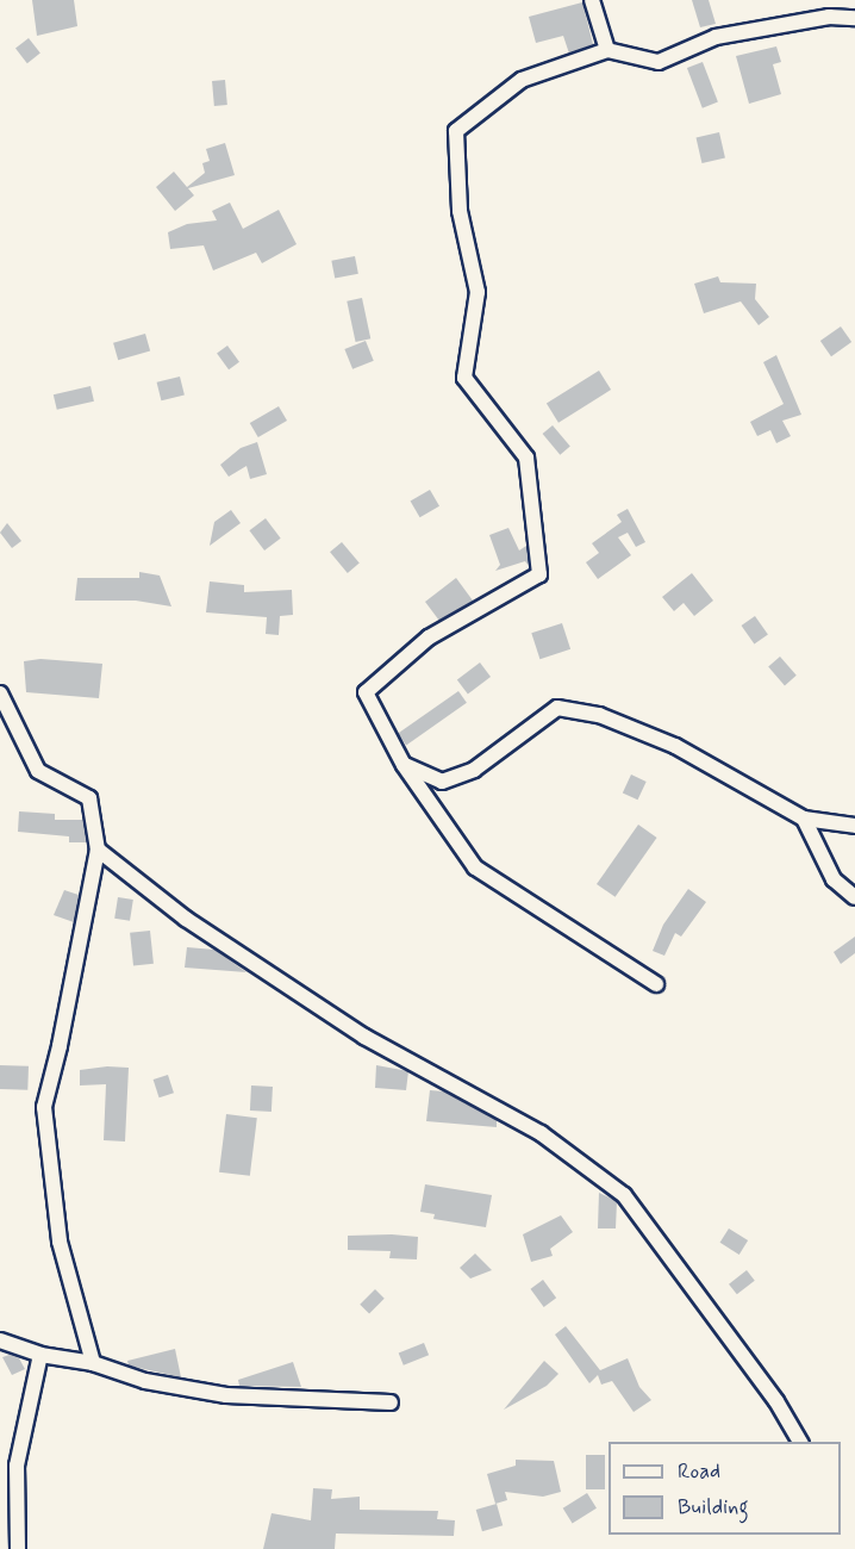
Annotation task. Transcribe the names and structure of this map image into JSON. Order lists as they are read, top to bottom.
{
  "legend": ["Road", "Building"]
}
